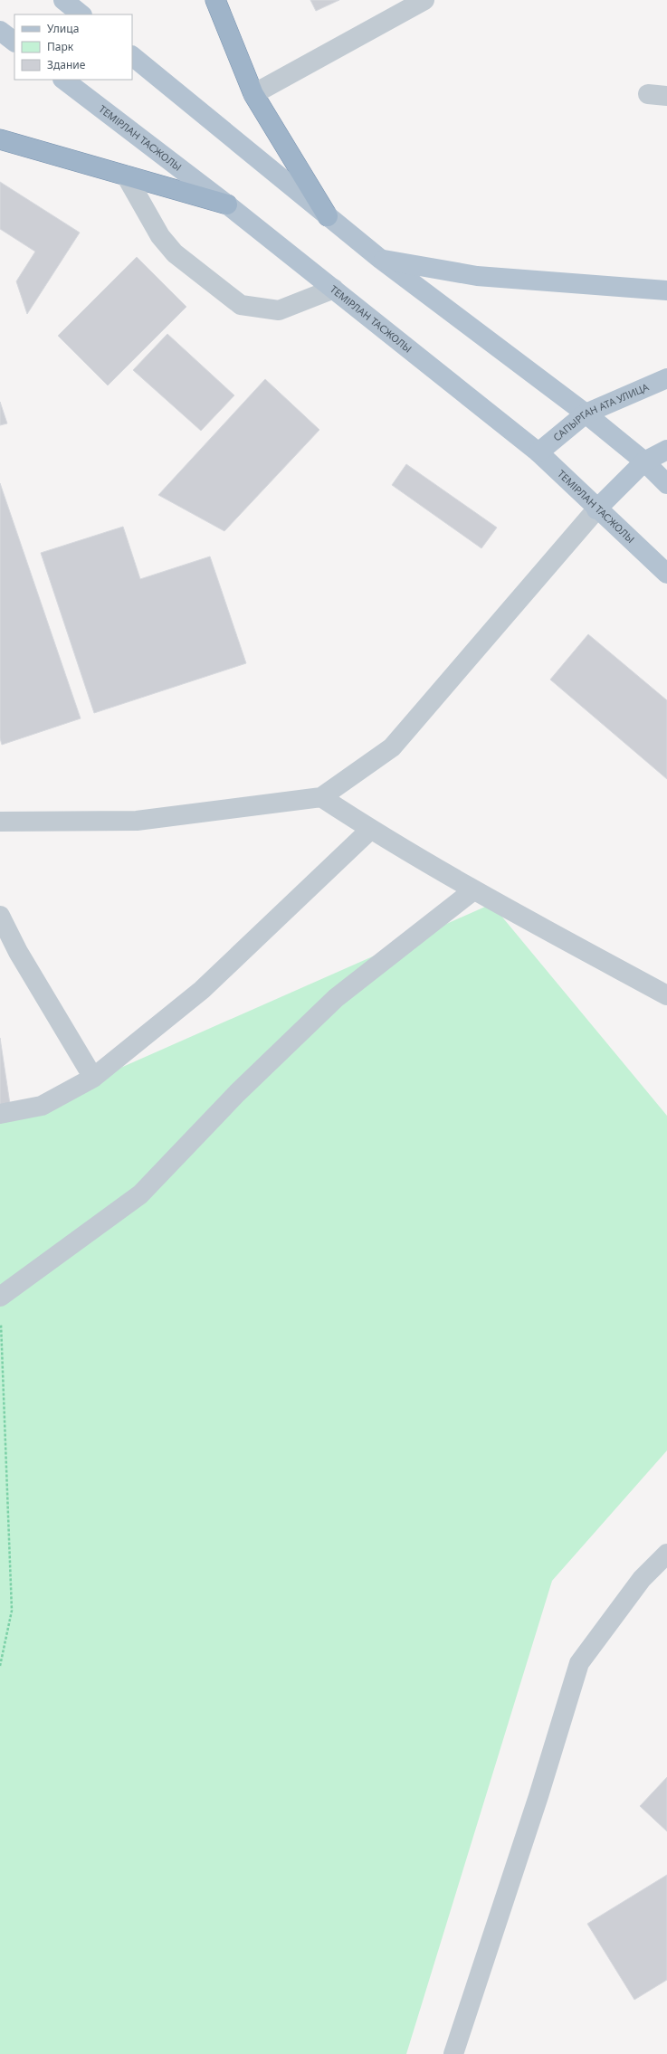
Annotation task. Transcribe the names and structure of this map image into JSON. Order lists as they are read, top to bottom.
{
  "streets": {
    "main road": ["ТЕМІРЛАН ТАСЖОЛЫ", "САПЫРГАН АТА УЛИЦА"]
  },
  "crossings": [
    ["ТЕМІРЛАН ТАСЖОЛЫ", "САПЫРГАН АТА УЛИЦА"]
  ],
  "legend": ["Улица", "Парк", "Здание"]
}
